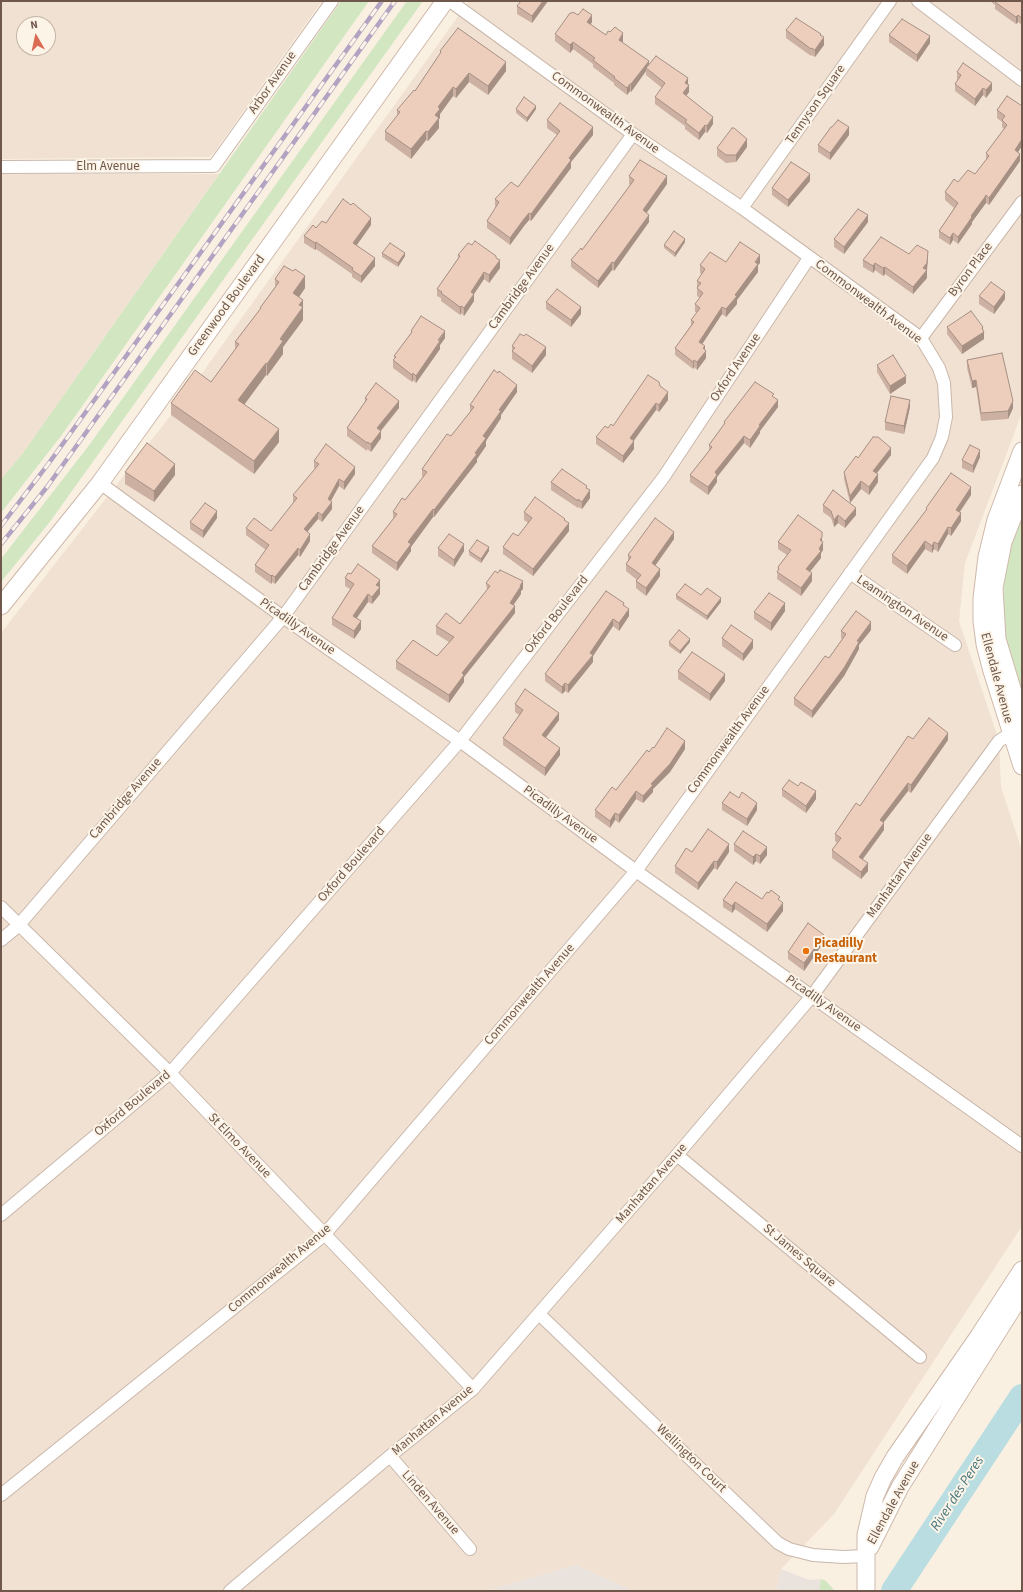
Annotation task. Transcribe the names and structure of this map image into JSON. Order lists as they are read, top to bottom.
{
  "streets": {
    "main road": ["Greenwood Boulevard", "Ellendale Avenue"],
    "street": [
      "Arbor Avenue",
      "Tennyson Square",
      "Commonwealth Avenue",
      "Elm Avenue",
      "Byron Place",
      "Cambridge Avenue",
      "Oxford Avenue",
      "Leamington Avenue",
      "Oxford Boulevard",
      "Picadilly Avenue",
      "Manhattan Avenue",
      "St Elmo Avenue",
      "St James Square",
      "Wellington Court",
      "Linden Avenue"
    ]
  },
  "crossings": [
    ["Arbor Avenue", "Elm Avenue"],
    ["Tennyson Square", "Commonwealth Avenue"],
    ["Commonwealth Avenue", "Byron Place"],
    ["Commonwealth Avenue", "Cambridge Avenue"],
    ["Commonwealth Avenue", "Oxford Avenue"],
    ["Commonwealth Avenue", "Leamington Avenue"],
    ["Commonwealth Avenue", "Picadilly Avenue"],
    ["Commonwealth Avenue", "St Elmo Avenue"],
    ["Cambridge Avenue", "Picadilly Avenue"],
    ["Cambridge Avenue", "St Elmo Avenue"],
    ["Greenwood Boulevard", "Picadilly Avenue"],
    ["Oxford Avenue", "Oxford Boulevard"],
    ["Oxford Boulevard", "Picadilly Avenue"],
    ["Oxford Boulevard", "St Elmo Avenue"],
    ["Picadilly Avenue", "Manhattan Avenue"],
    ["Ellendale Avenue", "Manhattan Avenue"],
    ["Ellendale Avenue", "Wellington Court"],
    ["Manhattan Avenue", "St Elmo Avenue"],
    ["Manhattan Avenue", "St James Square"],
    ["Manhattan Avenue", "Wellington Court"],
    ["Manhattan Avenue", "Linden Avenue"]
  ],
  "water": ["River des Peres"],
  "places": ["Picadilly Restaurant"],
  "north": "top"
}
